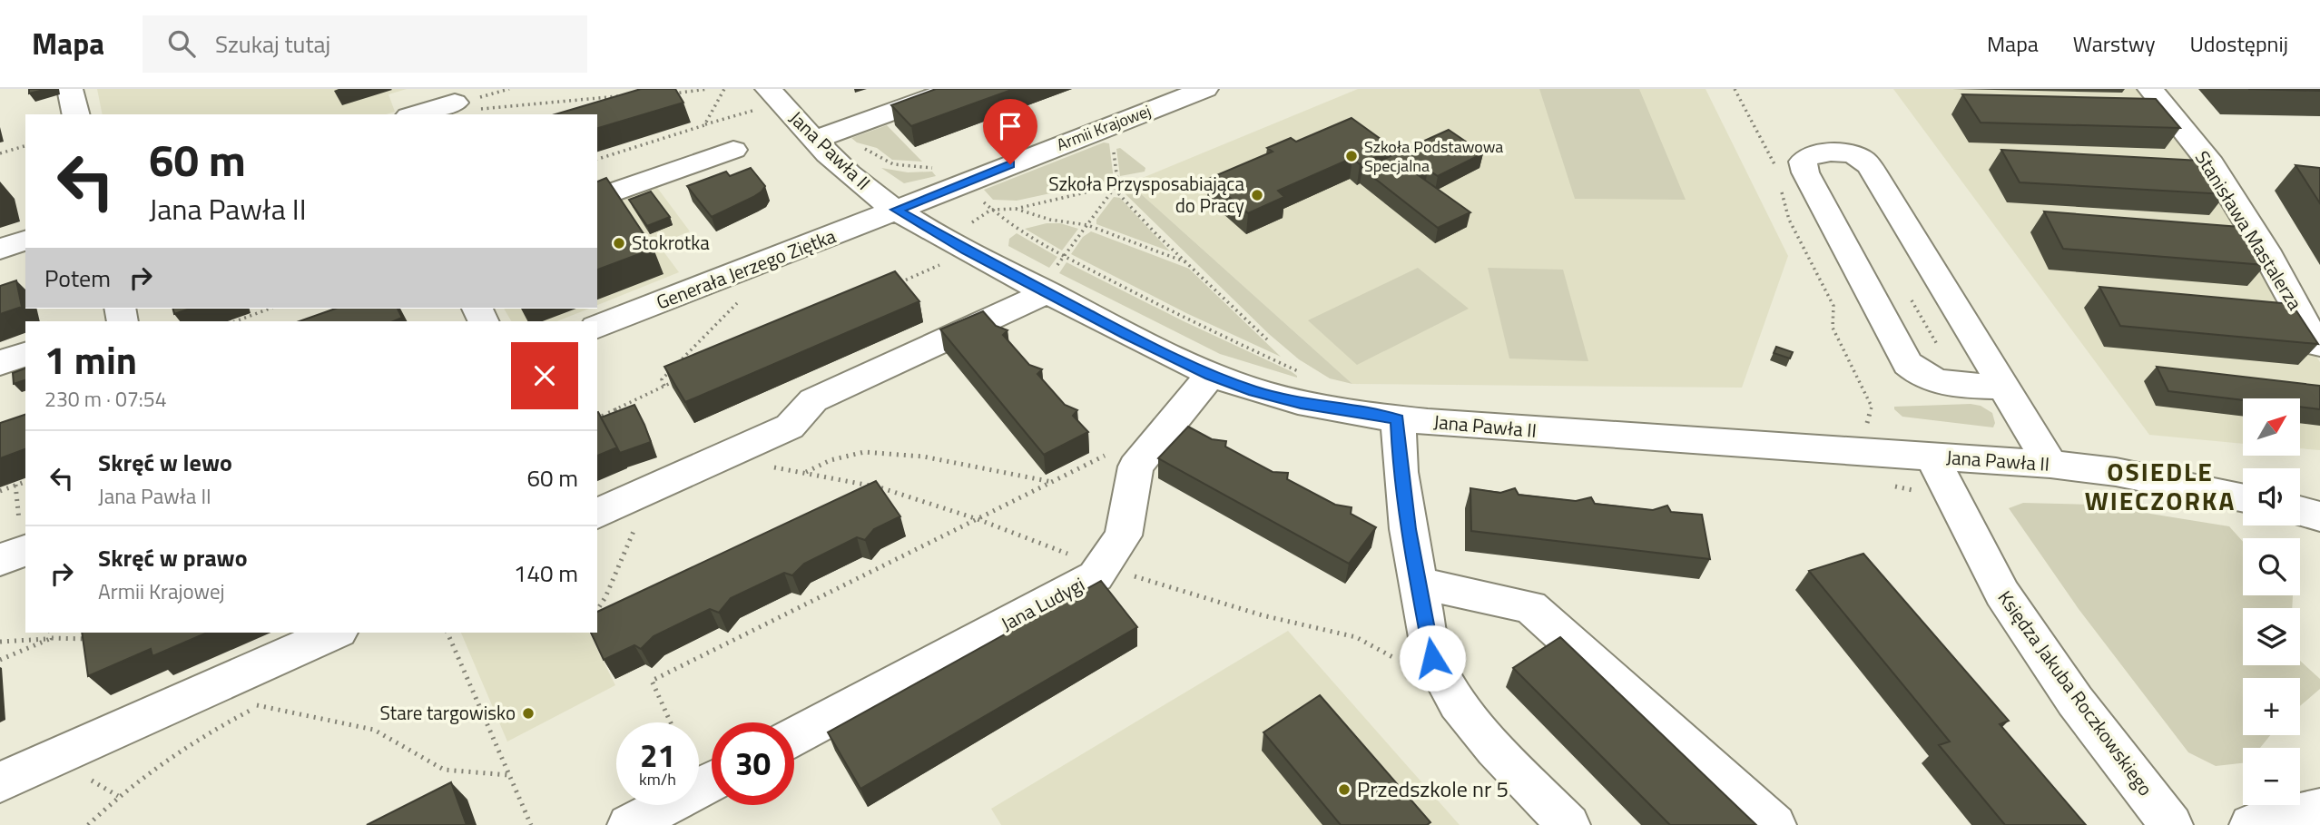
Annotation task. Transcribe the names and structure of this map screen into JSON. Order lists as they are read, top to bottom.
{
  "streets": {
    "street": [
      "Armii Krajowej",
      "Jana Pawła II",
      "Stanisława Mastalerza",
      "Generała Jerzego Ziętka",
      "Jana Ludygi",
      "Księdza Jakuba Roczkowskiego"
    ]
  },
  "crossings": [
    ["Armii Krajowej", "Jana Pawła II"],
    ["Armii Krajowej", "Generała Jerzego Ziętka"],
    ["Jana Pawła II", "Generała Jerzego Ziętka"],
    ["Jana Pawła II", "Jana Ludygi"],
    ["Jana Pawła II", "Księdza Jakuba Roczkowskiego"]
  ],
  "districts": ["OSIEDLE WIECZORKA"],
  "places": [
    "Szkoła Podstawowa Specjalna",
    "Szkoła Przysposabiająca do Pracy",
    "Stokrotka",
    "Stare targowisko",
    "Przedszkole nr 5"
  ],
  "north": "top right",
  "page": {
    "header": "Mapa",
    "search": "Szukaj tutaj",
    "nav": ["Mapa", "Warstwy", "Udostępnij"],
    "turn": ["60 m", "Jana Pawła II"],
    "then": "Potem",
    "heading": ["1 min", "230 m · 07:54"],
    "map_buttons": ["+", "−"],
    "list": [
      {
        "name": "Skręć w lewo",
        "note": "Jana Pawła II",
        "value": "60 m"
      },
      {
        "name": "Skręć w prawo",
        "note": "Armii Krajowej",
        "value": "140 m"
      }
    ],
    "speed": "21 km/h",
    "limit": "30"
  }
}
